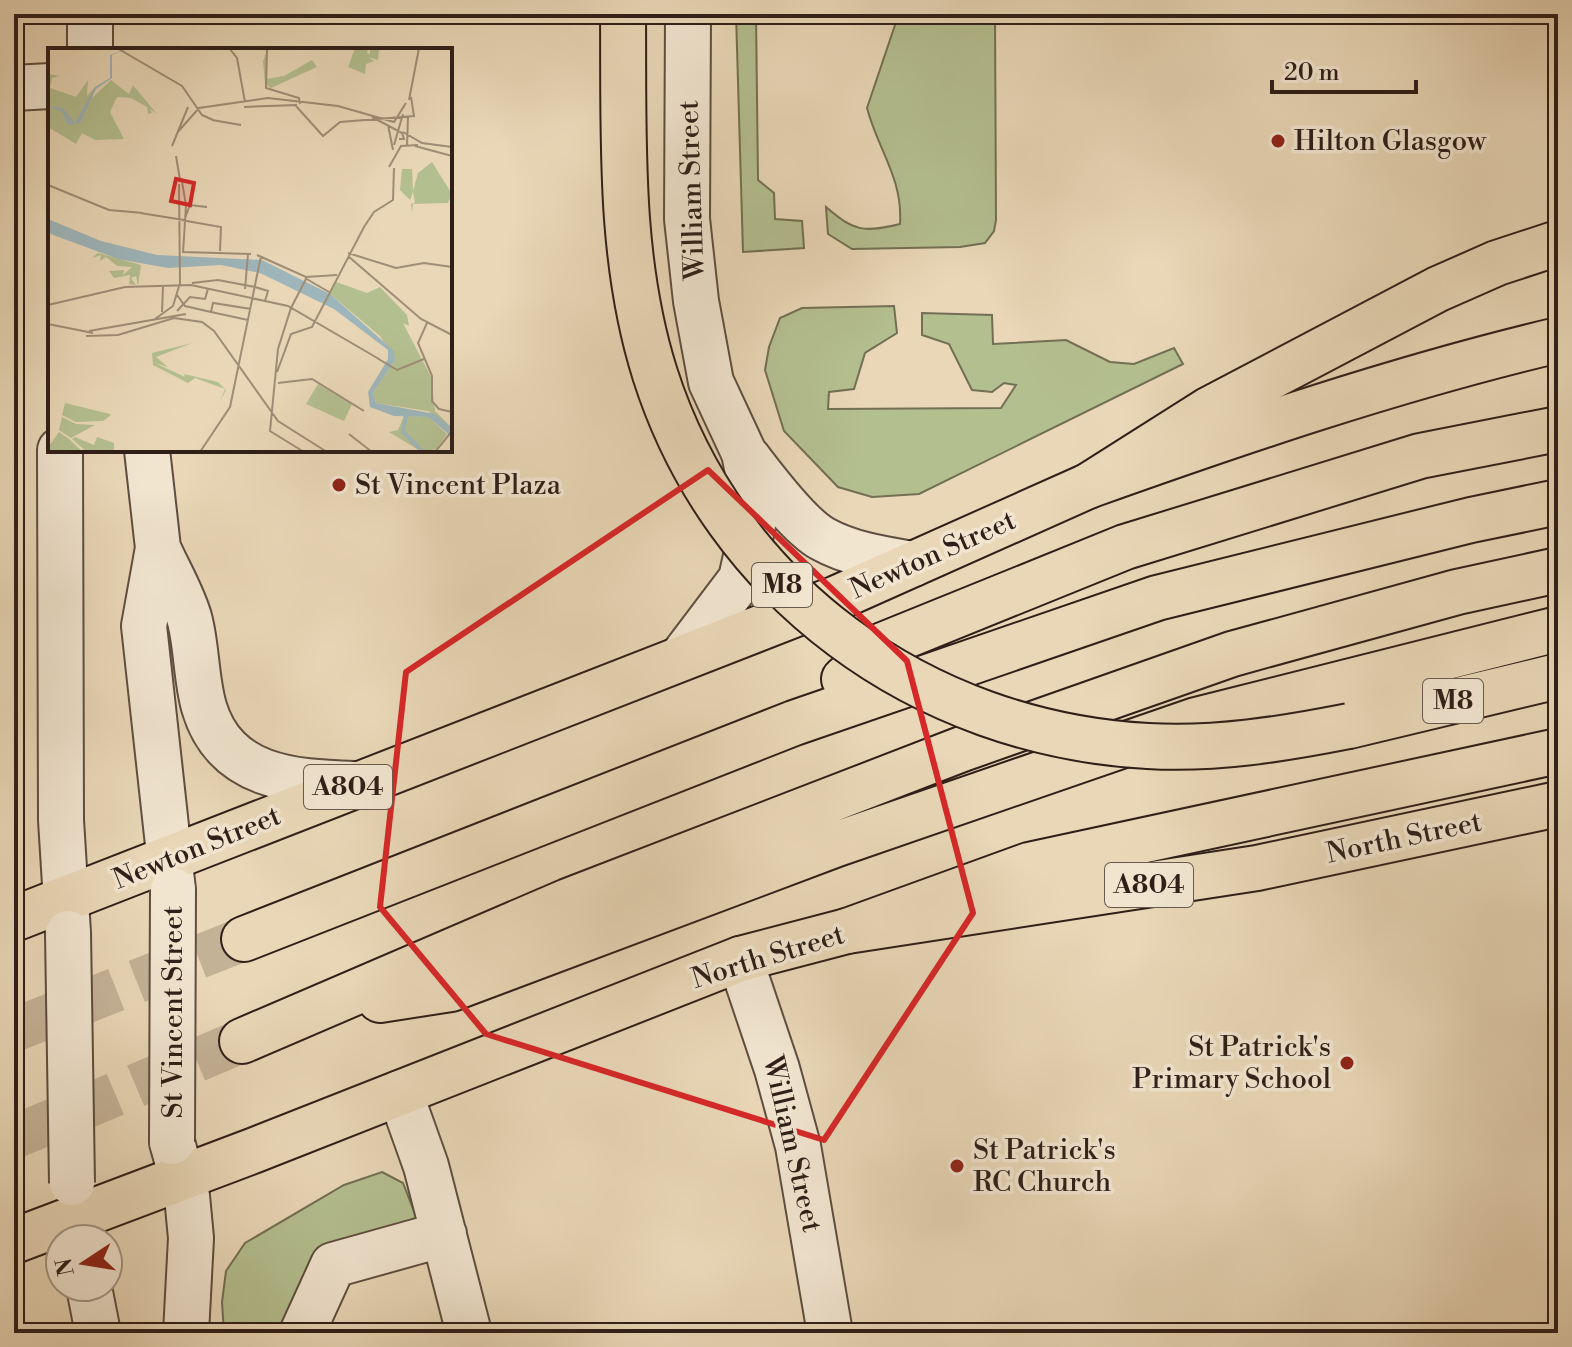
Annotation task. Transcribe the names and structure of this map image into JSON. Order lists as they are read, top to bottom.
{
  "streets": {
    "main road": [
      "Newton Street",
      "M8",
      "A804",
      "North Street"
    ],
    "street": ["William Street", "St Vincent Street"]
  },
  "crossings": [
    ["William Street", "Newton Street"],
    ["William Street", "North Street"],
    ["Newton Street", "St Vincent Street"],
    ["North Street", "St Vincent Street"]
  ],
  "places": [
    "Hilton Glasgow",
    "St Vincent Plaza",
    "St Patrick's Primary School",
    "St Patrick's RC Church"
  ],
  "scale_bar": "20 m",
  "north": "left"
}
